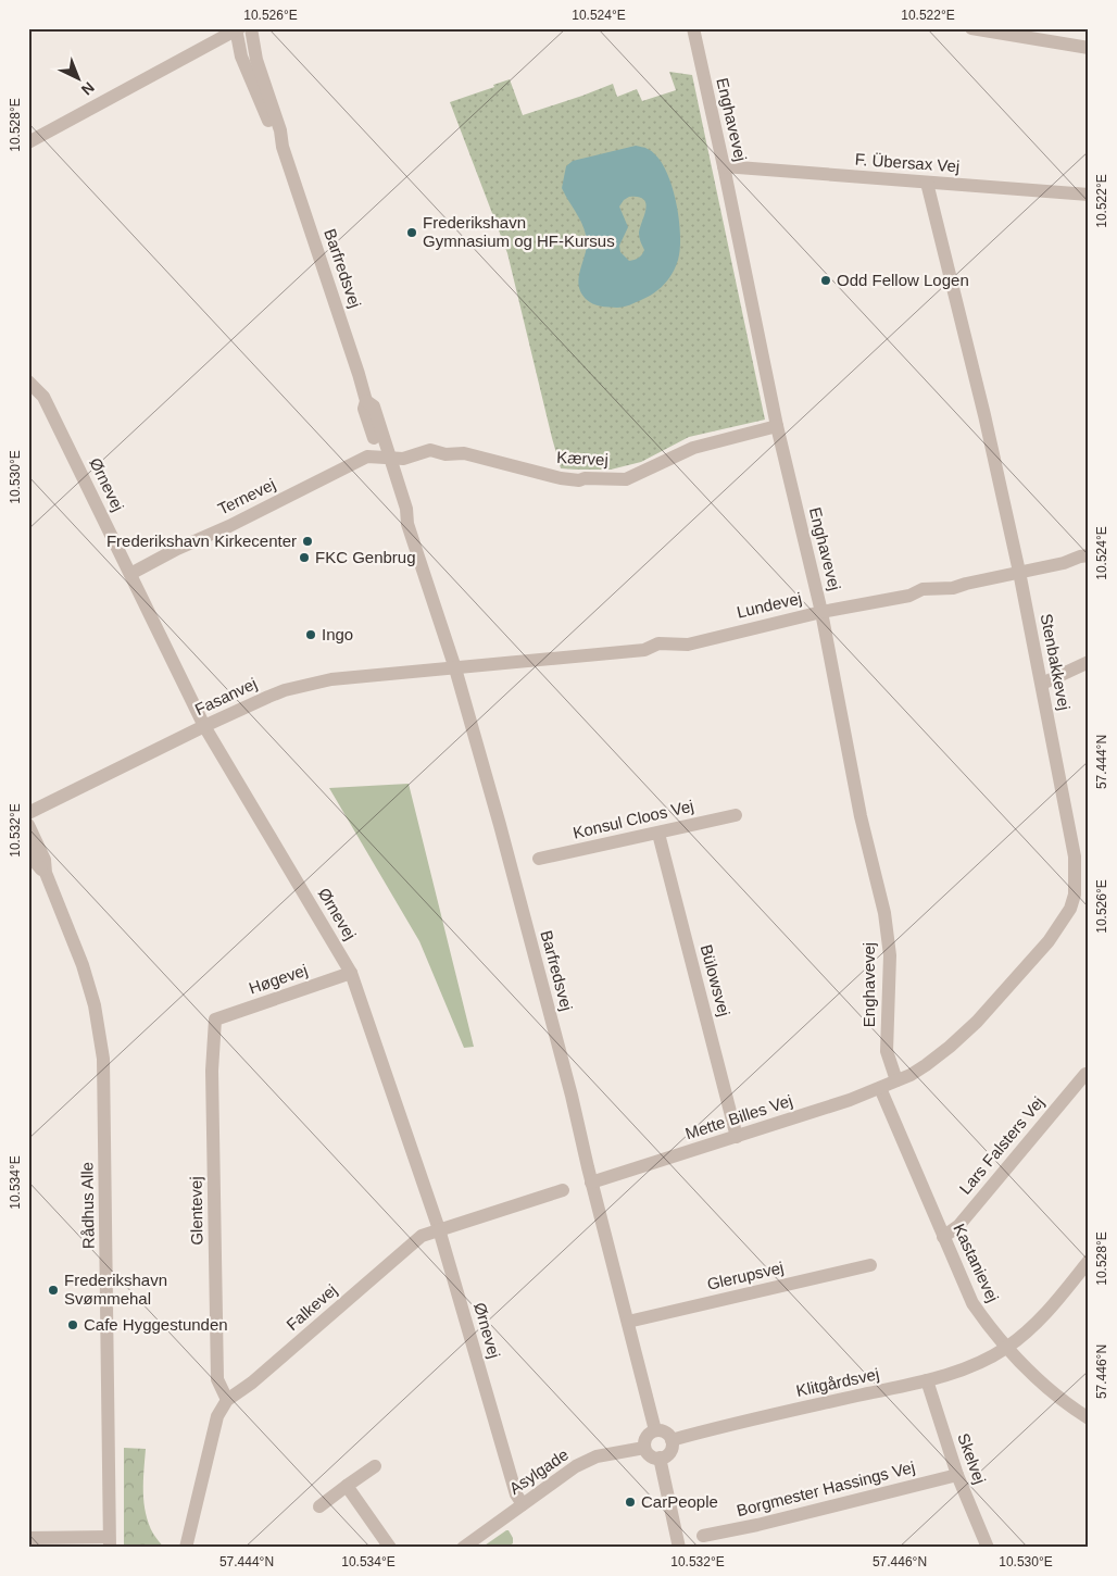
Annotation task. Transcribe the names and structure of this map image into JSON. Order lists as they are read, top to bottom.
{
  "streets": {
    "street": [
      "Enghavevej",
      "F. Übersax Vej",
      "Barfredsvej",
      "Kærvej",
      "Ørnevej",
      "Ternevej",
      "Lundevej",
      "Stenbakkevej",
      "Fasanvej",
      "Konsul Cloos Vej",
      "Høgevej",
      "Bülowsvej",
      "Mette Billes Vej",
      "Lars Falsters Vej",
      "Rådhus Alle",
      "Glentevej",
      "Kastanievej",
      "Glerupsvej",
      "Falkevej",
      "Klitgårdsvej",
      "Skelvej",
      "Asylgade",
      "Borgmester Hassings Vej"
    ]
  },
  "crossings": [
    ["Enghavevej", "F. Übersax Vej"],
    ["Enghavevej", "Kærvej"],
    ["Enghavevej", "Lundevej"],
    ["Enghavevej", "Stenbakkevej"],
    ["Enghavevej", "Mette Billes Vej"],
    ["F. Übersax Vej", "Stenbakkevej"],
    ["Barfredsvej", "Kærvej"],
    ["Barfredsvej", "Ternevej"],
    ["Barfredsvej", "Lundevej"],
    ["Barfredsvej", "Fasanvej"],
    ["Barfredsvej", "Mette Billes Vej"],
    ["Barfredsvej", "Glerupsvej"],
    ["Barfredsvej", "Klitgårdsvej"],
    ["Barfredsvej", "Asylgade"],
    ["Kærvej", "Ternevej"],
    ["Ørnevej", "Ternevej"],
    ["Ørnevej", "Fasanvej"],
    ["Ørnevej", "Høgevej"],
    ["Ørnevej", "Falkevej"],
    ["Ørnevej", "Asylgade"],
    ["Lundevej", "Stenbakkevej"],
    ["Lundevej", "Fasanvej"],
    ["Stenbakkevej", "Mette Billes Vej"],
    ["Konsul Cloos Vej", "Bülowsvej"],
    ["Høgevej", "Glentevej"],
    ["Bülowsvej", "Mette Billes Vej"],
    ["Mette Billes Vej", "Kastanievej"],
    ["Lars Falsters Vej", "Kastanievej"],
    ["Glentevej", "Falkevej"],
    ["Kastanievej", "Klitgårdsvej"],
    ["Klitgårdsvej", "Skelvej"],
    ["Klitgårdsvej", "Asylgade"],
    ["Skelvej", "Borgmester Hassings Vej"]
  ],
  "places": [
    "Frederikshavn Gymnasium og HF-Kursus",
    "Odd Fellow Logen",
    "Frederikshavn Kirkecenter",
    "FKC Genbrug",
    "Ingo",
    "Frederikshavn Svømmehal",
    "Cafe Hyggestunden",
    "CarPeople"
  ],
  "north": "bottom right",
  "coordinates": [
    "10.526°E",
    "10.524°E",
    "10.522°E",
    "10.528°E",
    "10.530°E",
    "57.444°N",
    "10.532°E",
    "10.534°E",
    "57.446°N"
  ]
}
